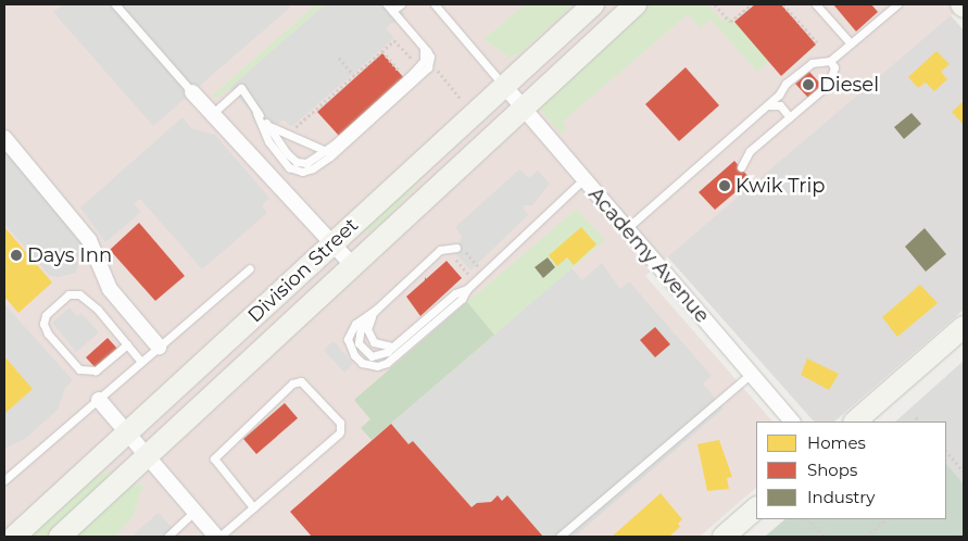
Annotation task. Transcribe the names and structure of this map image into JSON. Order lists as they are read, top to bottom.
{
  "streets": {
    "main road": ["Division Street"],
    "street": ["Academy Avenue"]
  },
  "crossings": [
    ["Academy Avenue", "Division Street"]
  ],
  "places": ["Diesel", "Kwik Trip", "Days Inn"],
  "legend": ["Homes", "Shops", "Industry"]
}
